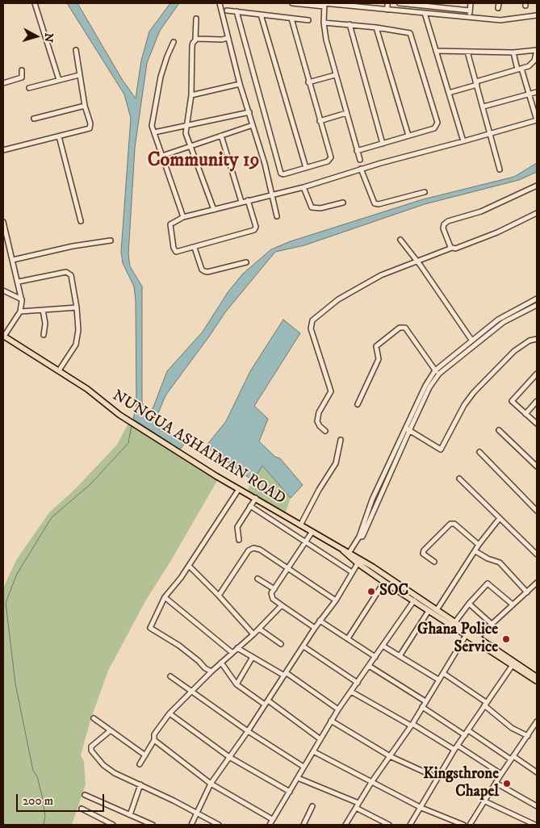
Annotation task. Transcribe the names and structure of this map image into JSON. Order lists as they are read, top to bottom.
{
  "streets": {
    "main road": ["NUNGUA ASHAIMAN ROAD"]
  },
  "districts": ["Community 19"],
  "places": ["SOC", "Ghana Police Service", "Kingsthrone Chapel"],
  "scale_bar": "200 m",
  "north": "right"
}
